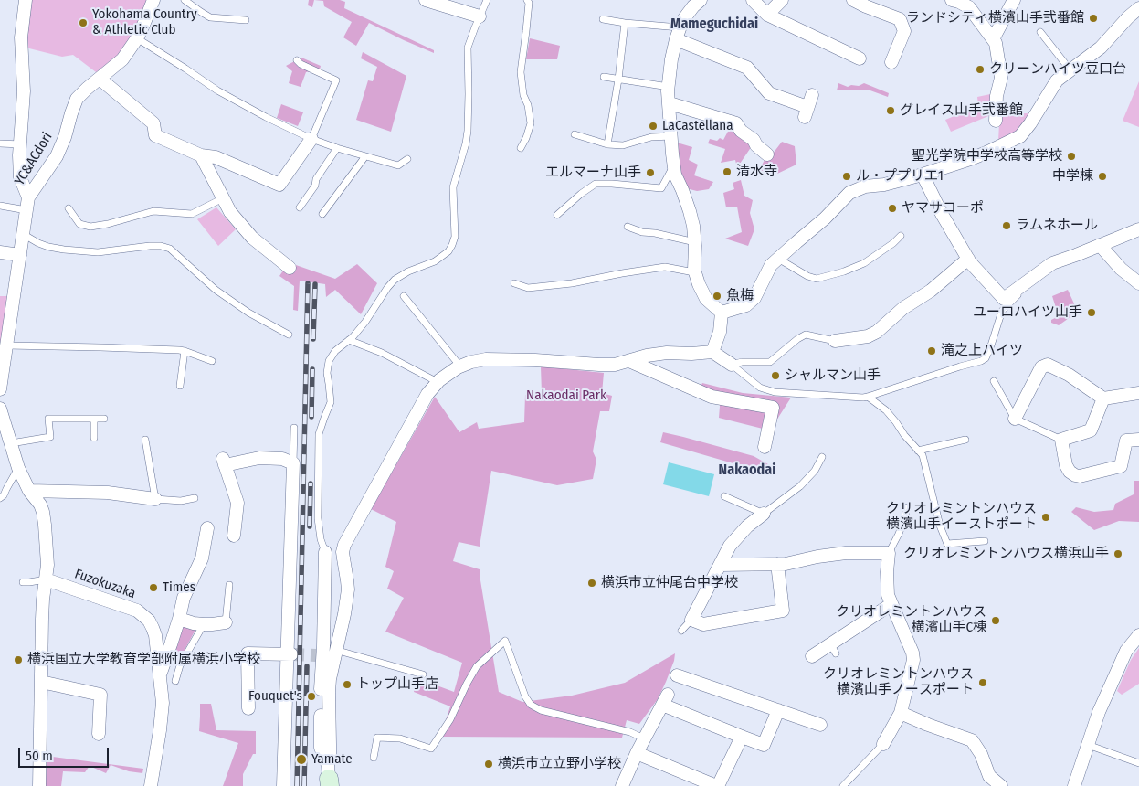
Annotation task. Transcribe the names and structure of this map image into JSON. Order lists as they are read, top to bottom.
{
  "streets": {
    "street": ["YC&ACdori", "Fuzokuzaka"]
  },
  "districts": ["Mameguchidai", "Nakaodai"],
  "parks": ["Nakaodai Park"],
  "places": [
    "ランドシティ横濱山手弐番館",
    "Yokohama Country & Athletic Club",
    "クリーンハイツ豆口台",
    "グレイス山手弐番館",
    "LaCastellana",
    "聖光学院中学校高等学校",
    "清水寺",
    "エルマーナ山手",
    "ル・ププリエ1",
    "中学棟",
    "ヤマサコーポ",
    "ラムネホール",
    "魚梅",
    "ユーロハイツ山手",
    "滝之上ハイツ",
    "シャルマン山手",
    "クリオレミントンハウス 横濱山手イーストポート",
    "クリオレミントンハウス横浜山手",
    "横浜市立仲尾台中学校",
    "Times",
    "クリオレミントンハウス 横濱山手C棟",
    "横浜国立大学教育学部附属横浜小学校",
    "クリオレミントンハウス 横濱山手ノースポート",
    "トップ山手店",
    "Fouquet's",
    "Yamate",
    "横浜市立立野小学校"
  ],
  "scale_bar": "50 m"
}
